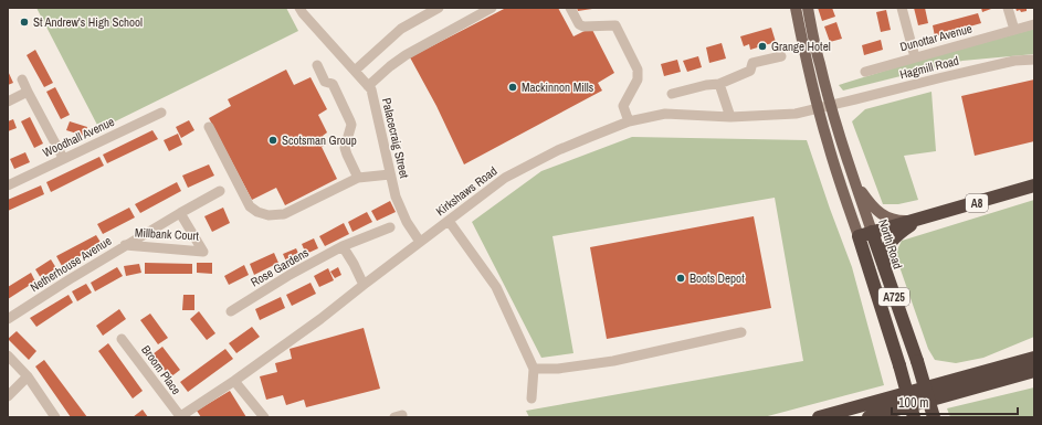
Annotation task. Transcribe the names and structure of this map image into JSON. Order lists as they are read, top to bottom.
{
  "streets": {
    "highway": ["A8", "North Road", "A725"],
    "street": [
      "Dunottar Avenue",
      "Hagmill Road",
      "Woodhall Avenue",
      "Palacecraig Street",
      "Kirkshaws Road",
      "Millbank Court",
      "Netherhouse Avenue",
      "Rose Gardens",
      "Broom Place"
    ]
  },
  "crossings": [
    ["Hagmill Road", "Kirkshaws Road"],
    ["Hagmill Road", "North Road"],
    ["Hagmill Road", "A725"],
    ["Palacecraig Street", "Kirkshaws Road"],
    ["Kirkshaws Road", "A725"],
    ["Kirkshaws Road", "Broom Place"],
    ["A8", "North Road"],
    ["A8", "A725"],
    ["Millbank Court", "Netherhouse Avenue"],
    ["North Road", "A725"]
  ],
  "places": [
    "St Andrew's High School",
    "Grange Hotel",
    "Mackinnon Mills",
    "Scotsman Group",
    "Boots Depot"
  ],
  "scale_bar": "100 m"
}
